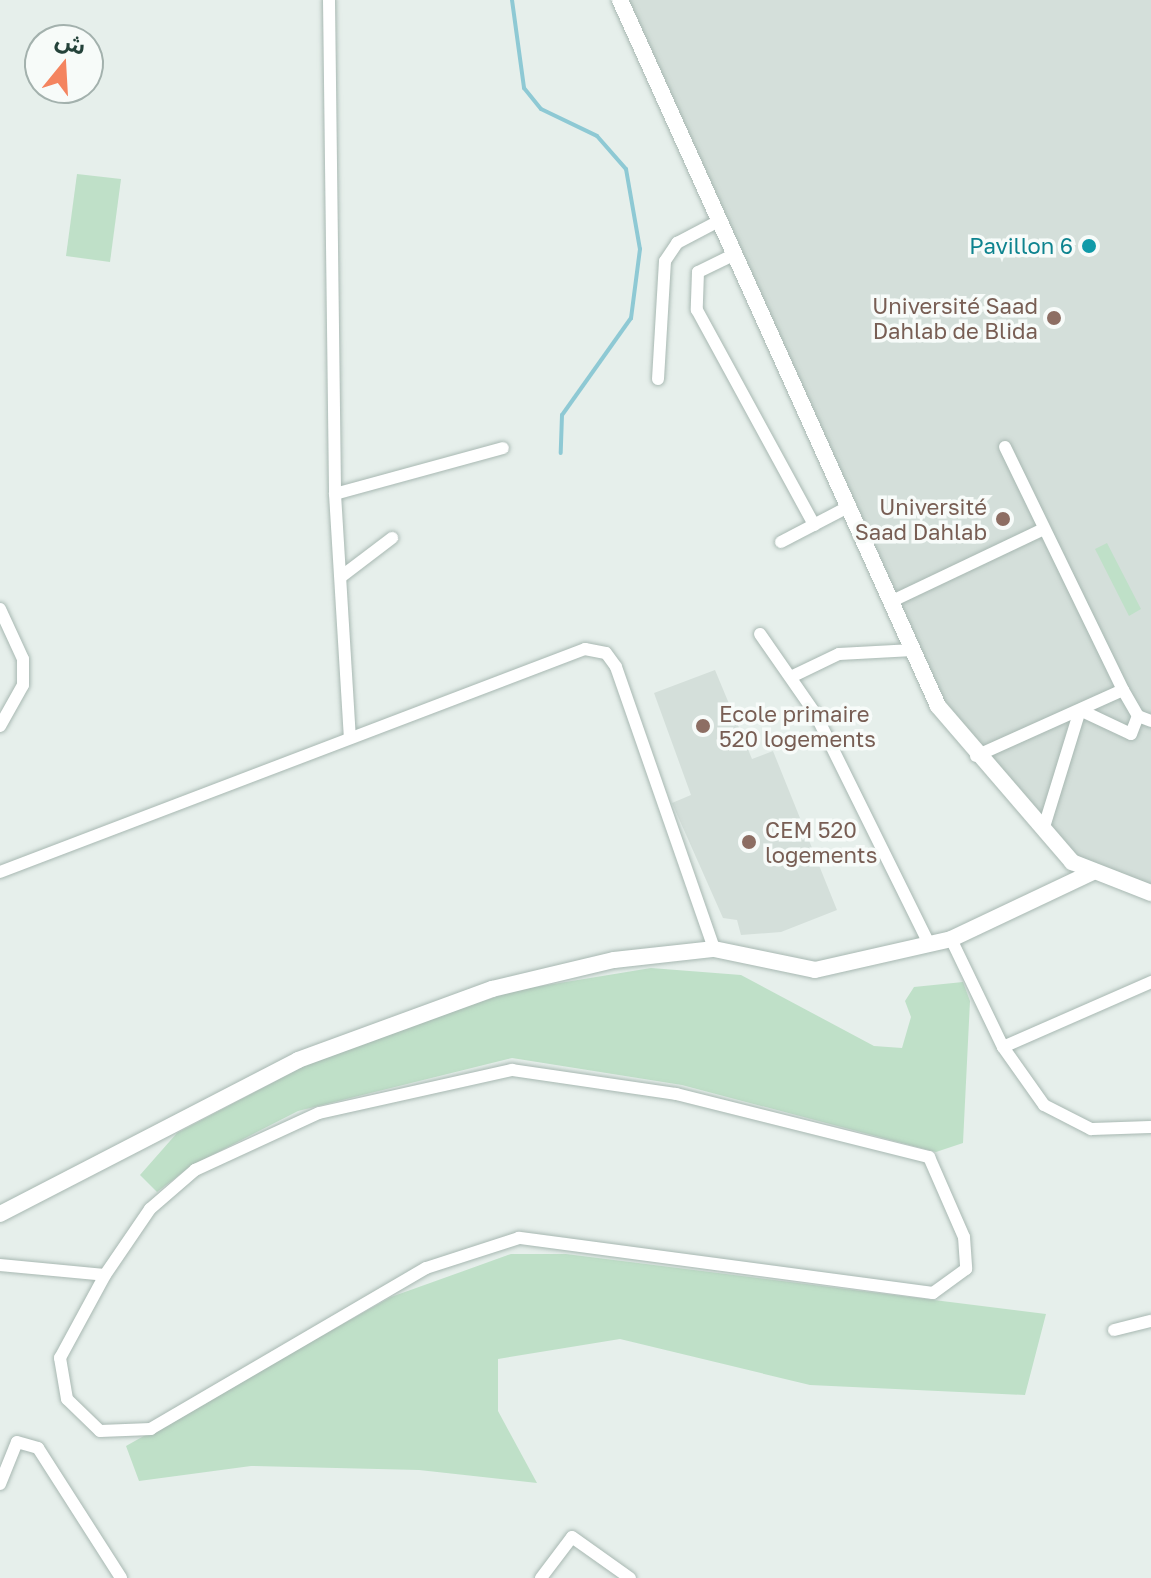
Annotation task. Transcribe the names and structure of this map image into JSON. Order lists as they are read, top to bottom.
{
  "places": [
    "Pavillon 6",
    "Université Saad Dahlab de Blida",
    "Université Saad Dahlab",
    "Ecole primaire 520 logements",
    "CEM 520 logements"
  ],
  "north": "top"
}
